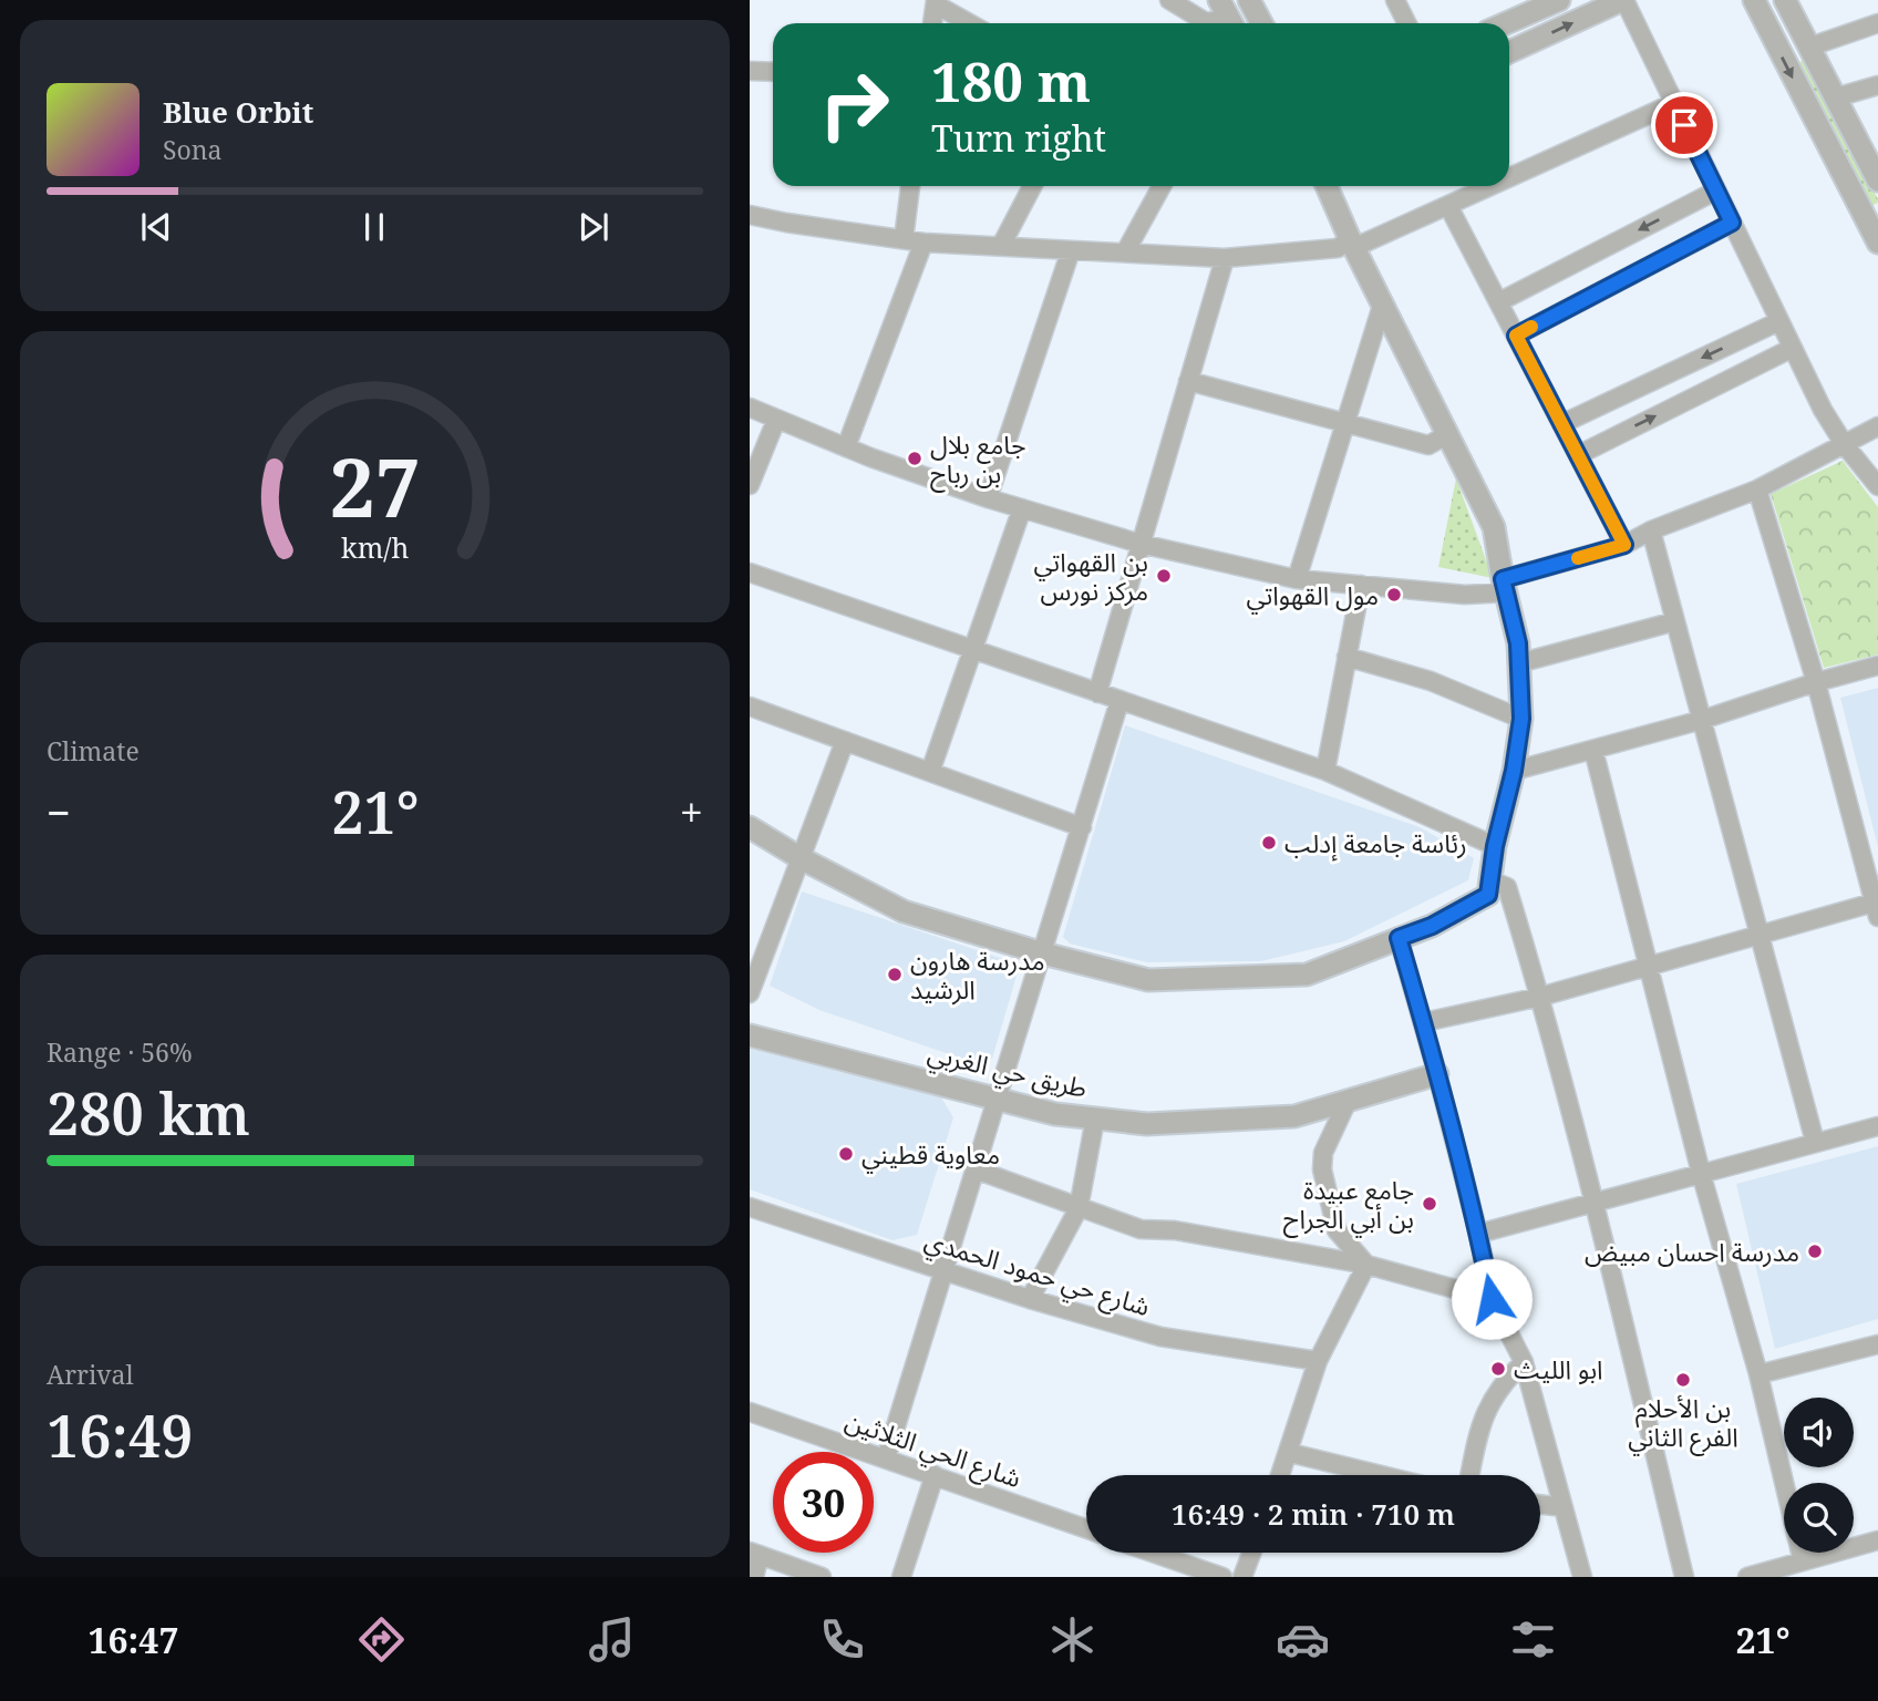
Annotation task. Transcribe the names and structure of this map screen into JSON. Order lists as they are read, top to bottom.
{
  "streets": {
    "street": ["طريق حي الغربي", "شارع حي حمود الحمدي", "شارع الحي الثلاثين"]
  },
  "places": [
    "جامع بلال بن رباح",
    "بن القهواتي مركز نورس",
    "مول القهواتي",
    "رئاسة جامعة إدلب",
    "مدرسة هارون الرشيد",
    "معاوية قطيني",
    "جامع عبيدة بن أبي الجراح",
    "مدرسة احسان مبيض",
    "ابو الليث",
    "بن الأحلام الفرع الثاني"
  ],
  "page": {
    "turn": ["180 m", "Turn right"],
    "song": ["Blue Orbit", "Sona"],
    "tile": [
      "Climate",
      ["Range · 56%", "280 km"],
      ["Arrival", "16:49"]
    ],
    "heat": ["−", "21°", "+"],
    "limit": "30",
    "trip": "16:49 · 2 min · 710 m",
    "tabs": ["16:47", "21°"],
    "gauge": ["27", "km/h"]
  }
}
